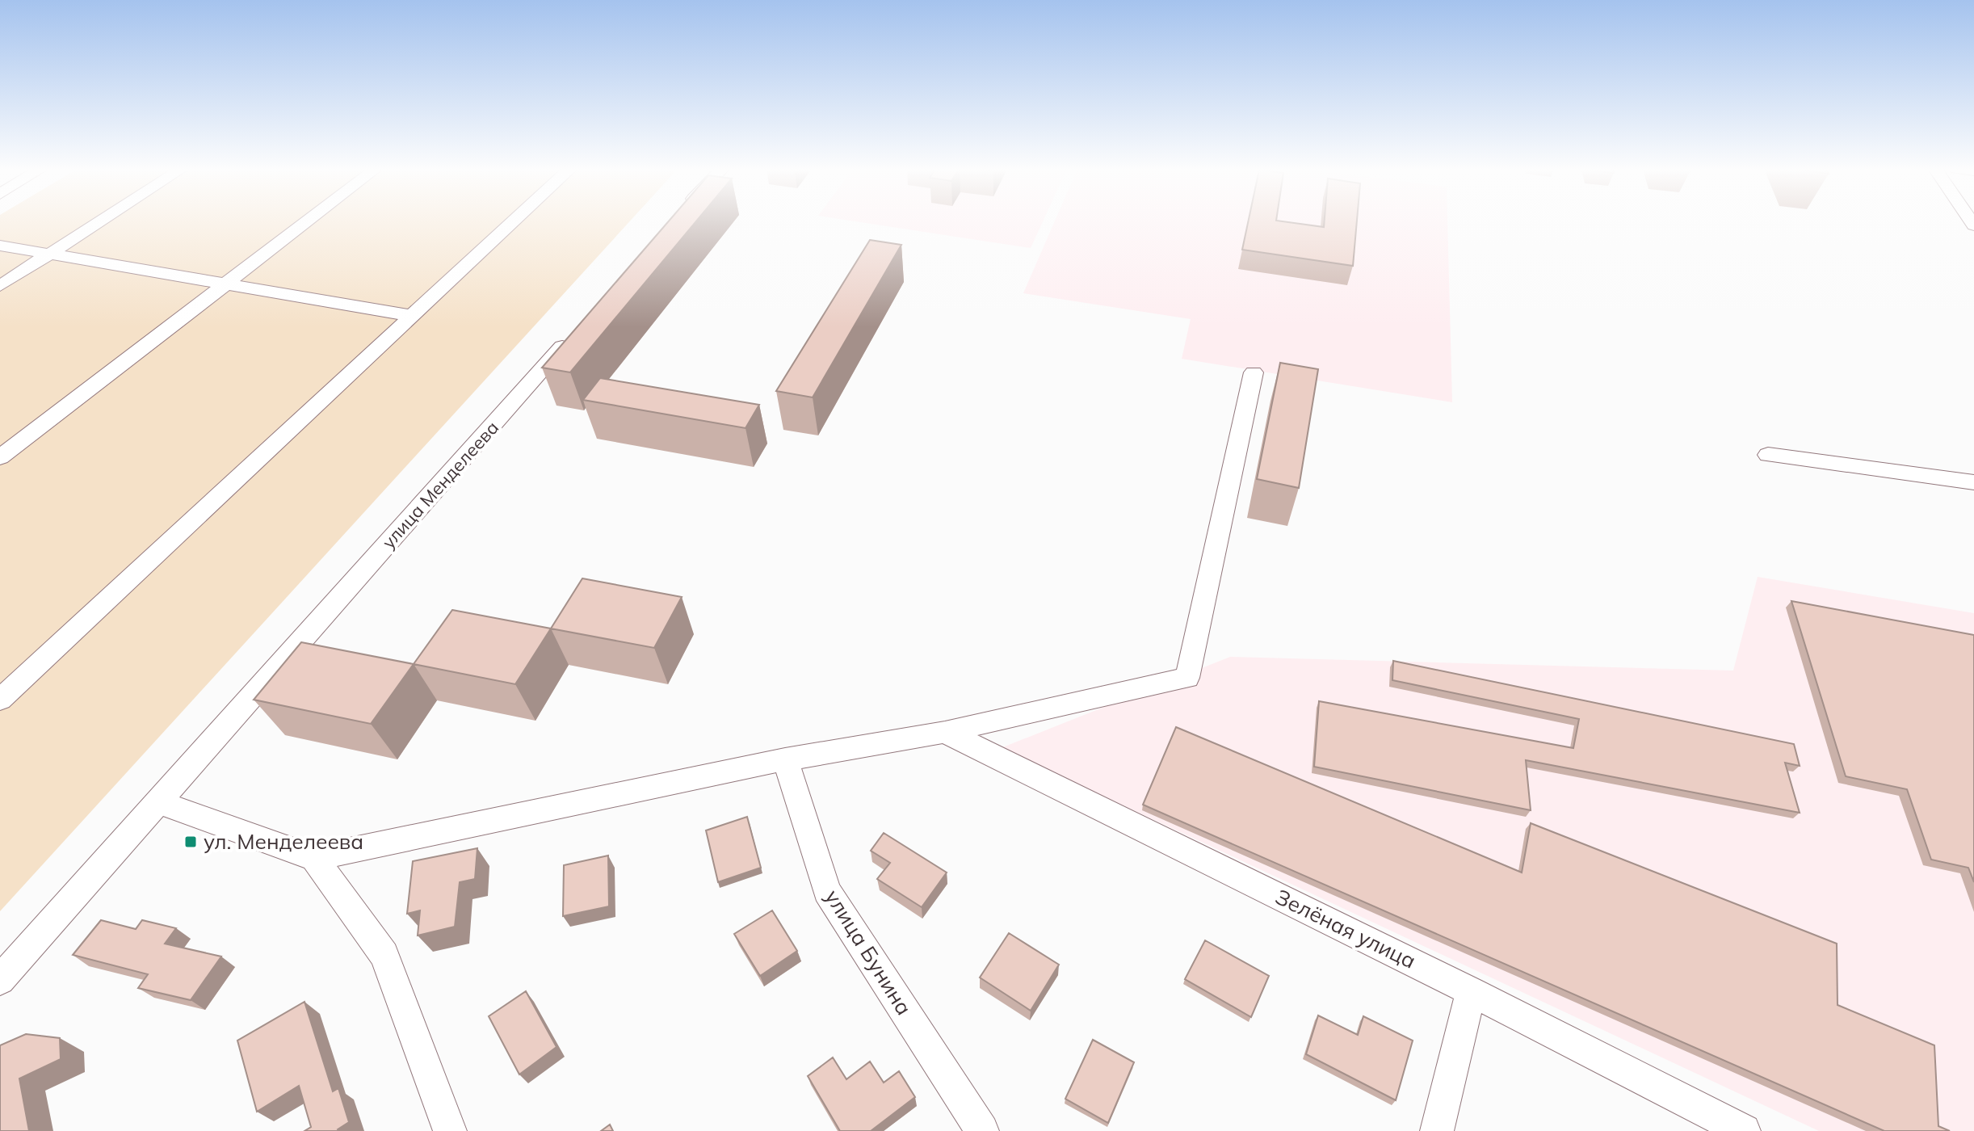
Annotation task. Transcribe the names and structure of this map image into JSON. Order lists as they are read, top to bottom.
{
  "streets": {
    "street": ["улица Менделеева", "Зелёная улица", "улица Бунина"]
  },
  "places": {
    "transit": ["ул. Менделеева"]
  }
}
